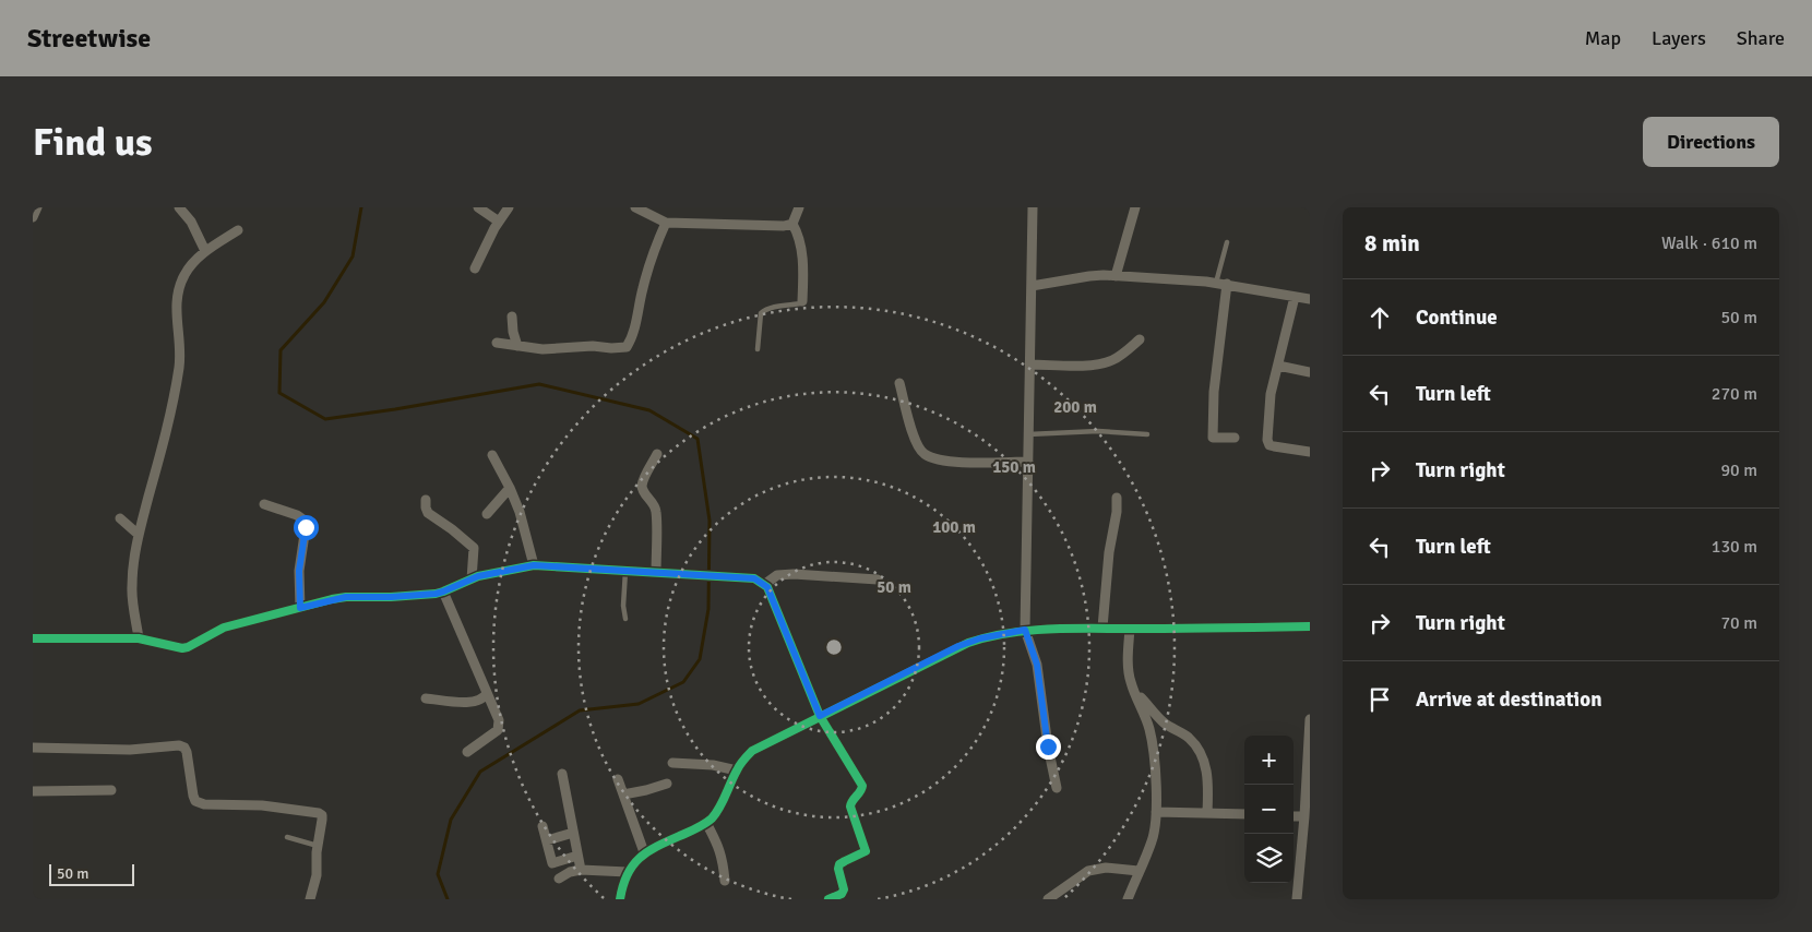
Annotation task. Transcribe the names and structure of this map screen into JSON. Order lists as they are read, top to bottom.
{
  "scale_bar": "50 m",
  "page": {
    "header": "Streetwise",
    "nav": ["Map", "Layers", "Share"],
    "buttons": "Directions",
    "title": "Find us",
    "heading": ["8 min", "Walk · 610 m"],
    "list": [
      ["Continue", "50 m"],
      ["Turn left", "270 m"],
      ["Turn right", "90 m"],
      ["Turn left", "130 m"],
      ["Turn right", "70 m"],
      "Arrive at destination"
    ],
    "map_buttons": ["+", "−"],
    "scale": "50 m"
  },
  "rings": [
    "200 m",
    "150 m",
    "100 m",
    "50 m"
  ]
}
